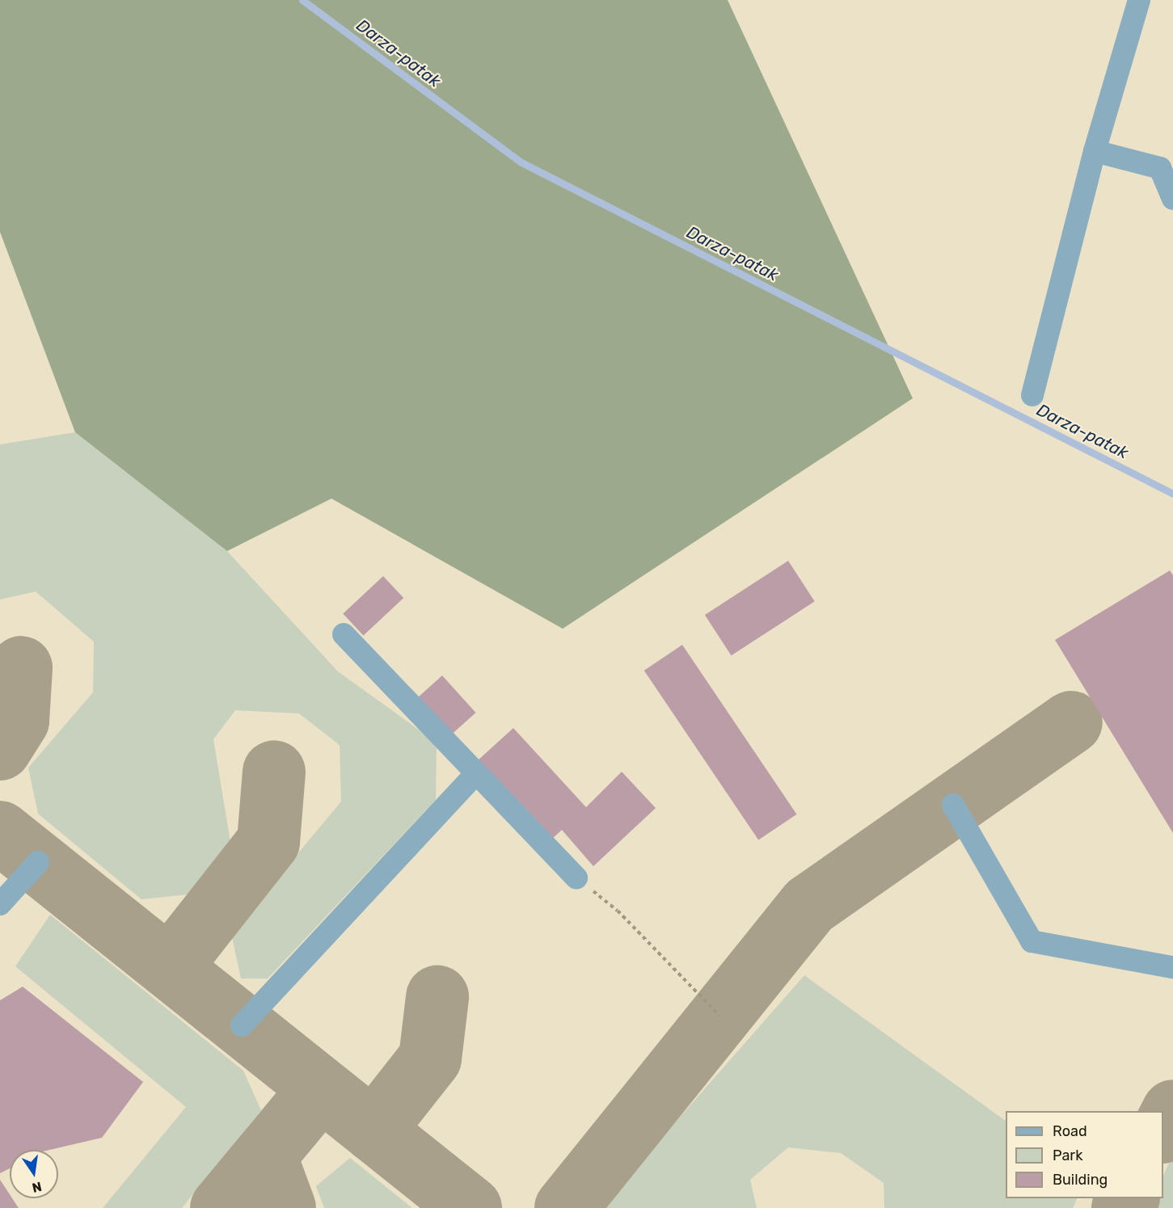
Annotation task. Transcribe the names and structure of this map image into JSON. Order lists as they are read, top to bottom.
{
  "water": ["Darza-patak"],
  "legend": ["Road", "Park", "Building"],
  "north": "bottom"
}
